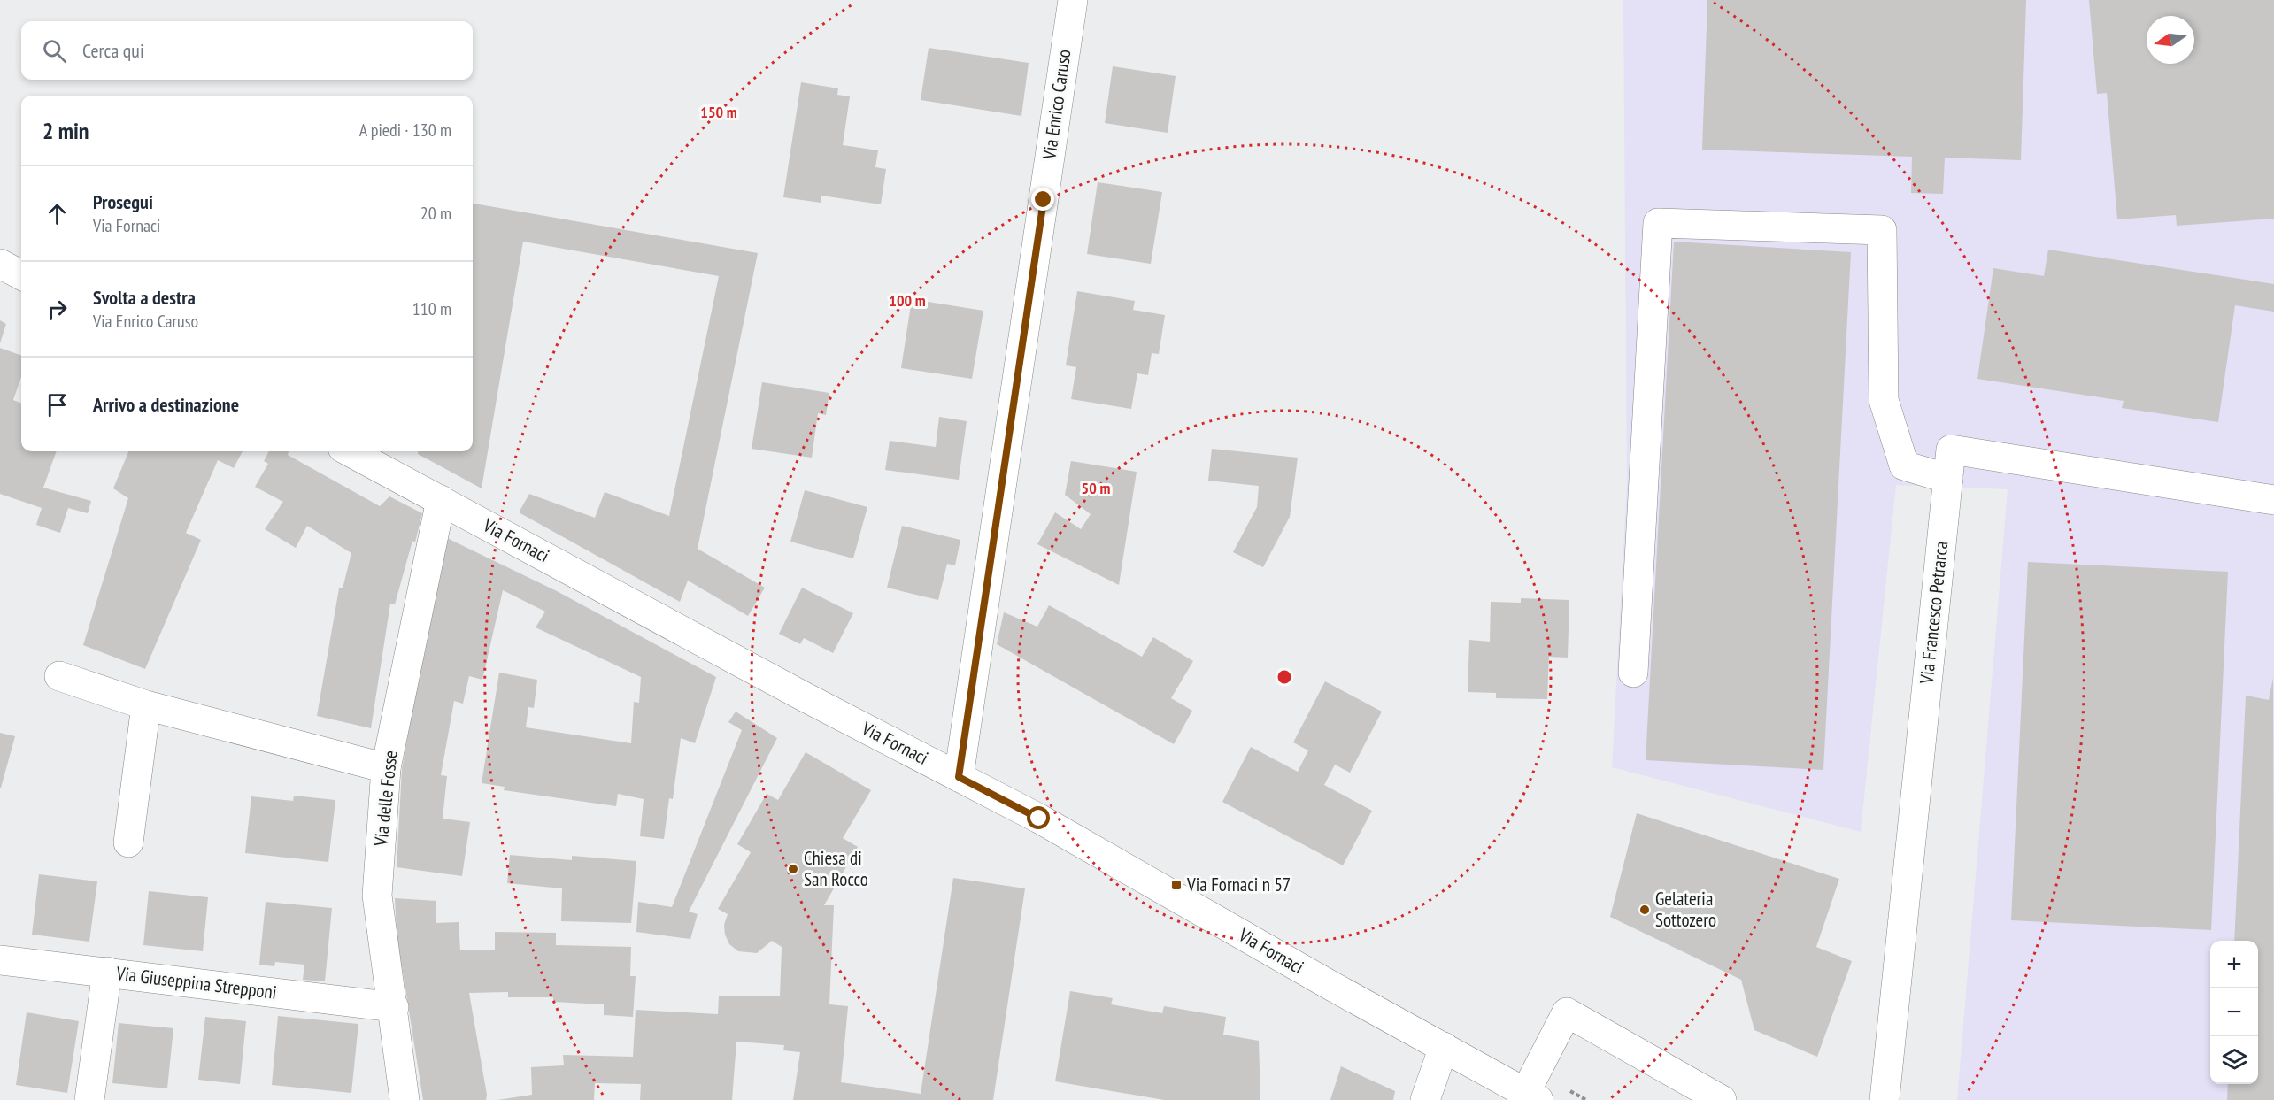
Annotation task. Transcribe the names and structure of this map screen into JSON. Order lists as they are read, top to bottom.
{
  "streets": {
    "street": [
      "Via Enrico Caruso",
      "Via Fornaci",
      "Via Francesco Petrarca",
      "Via delle Fosse",
      "Via Giuseppina Strepponi"
    ]
  },
  "crossings": [
    ["Via Enrico Caruso", "Via Fornaci"],
    ["Via Fornaci", "Via delle Fosse"],
    ["Via delle Fosse", "Via Giuseppina Strepponi"]
  ],
  "places": {
    "other": ["Chiesa di San Rocco", "Gelateria Sottozero"],
    "transit": ["Via Fornaci n 57"]
  },
  "north": "left",
  "page": {
    "search": "Cerca qui",
    "heading": ["2 min", "A piedi · 130 m"],
    "list": [
      ["Prosegui", "Via Fornaci", "20 m"],
      ["Svolta a destra", "Via Enrico Caruso", "110 m"],
      "Arrivo a destinazione"
    ],
    "map_buttons": ["+", "−"]
  },
  "rings": ["150 m", "100 m", "50 m"]
}
